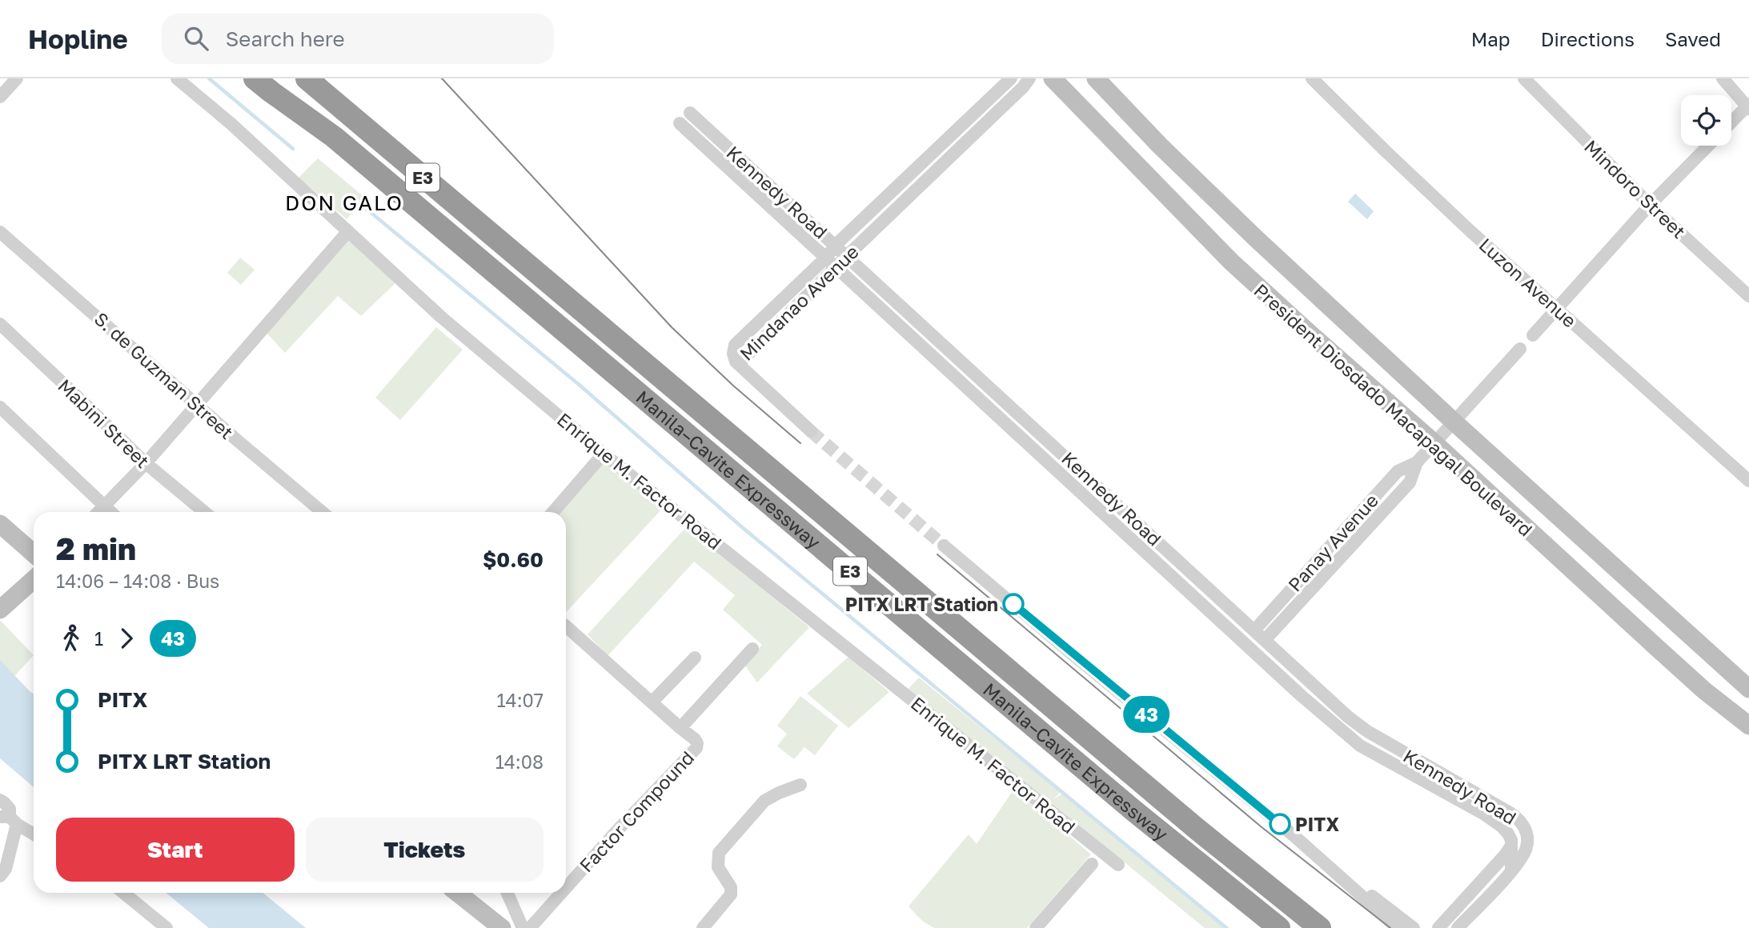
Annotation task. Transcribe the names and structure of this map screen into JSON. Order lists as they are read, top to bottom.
{
  "streets": {
    "highway": ["E3", "Manila–Cavite Expressway"],
    "main road": ["President Diosdado Macapagal Boulevard"],
    "street": [
      "Mindoro Street",
      "Kennedy Road",
      "Luzon Avenue",
      "Mindanao Avenue",
      "S. de Guzman Street",
      "Mabini Street",
      "Enrique M. Factor Road",
      "Panay Avenue",
      "Factor Compound"
    ]
  },
  "crossings": [
    ["Kennedy Road", "Mindanao Avenue"],
    ["Kennedy Road", "Panay Avenue"],
    ["President Diosdado Macapagal Boulevard", "Panay Avenue"]
  ],
  "districts": ["DON GALO"],
  "places": ["PITX LRT Station", "PITX"],
  "lines": ["bus line 43"],
  "page": {
    "header": "Hopline",
    "search": "Search here",
    "nav": ["Map", "Directions", "Saved"],
    "on_map": "43",
    "heading": ["2 min", "14:06 – 14:08 · Bus", "$0.60"],
    "legs": ["1", "43"],
    "list": [
      {
        "name": "PITX",
        "value": "14:07"
      },
      {
        "name": "PITX LRT Station",
        "value": "14:08"
      }
    ],
    "buttons": ["Start", "Tickets"]
  }
}
